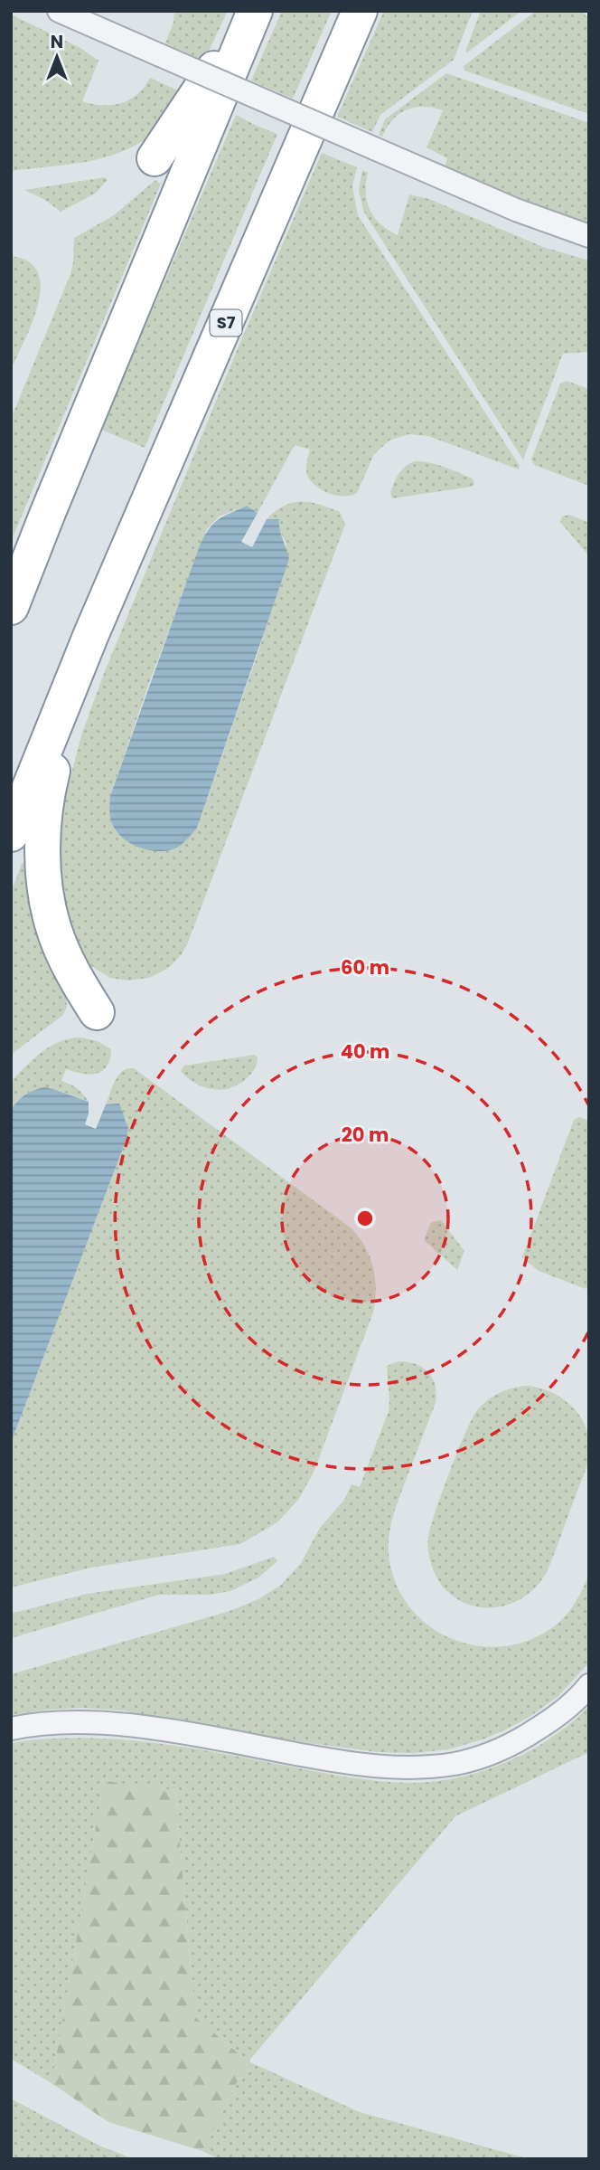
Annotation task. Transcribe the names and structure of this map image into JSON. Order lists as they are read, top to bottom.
{
  "streets": {
    "highway": ["S7"]
  },
  "north": "top",
  "rings": ["60 m", "40 m", "20 m"]
}
